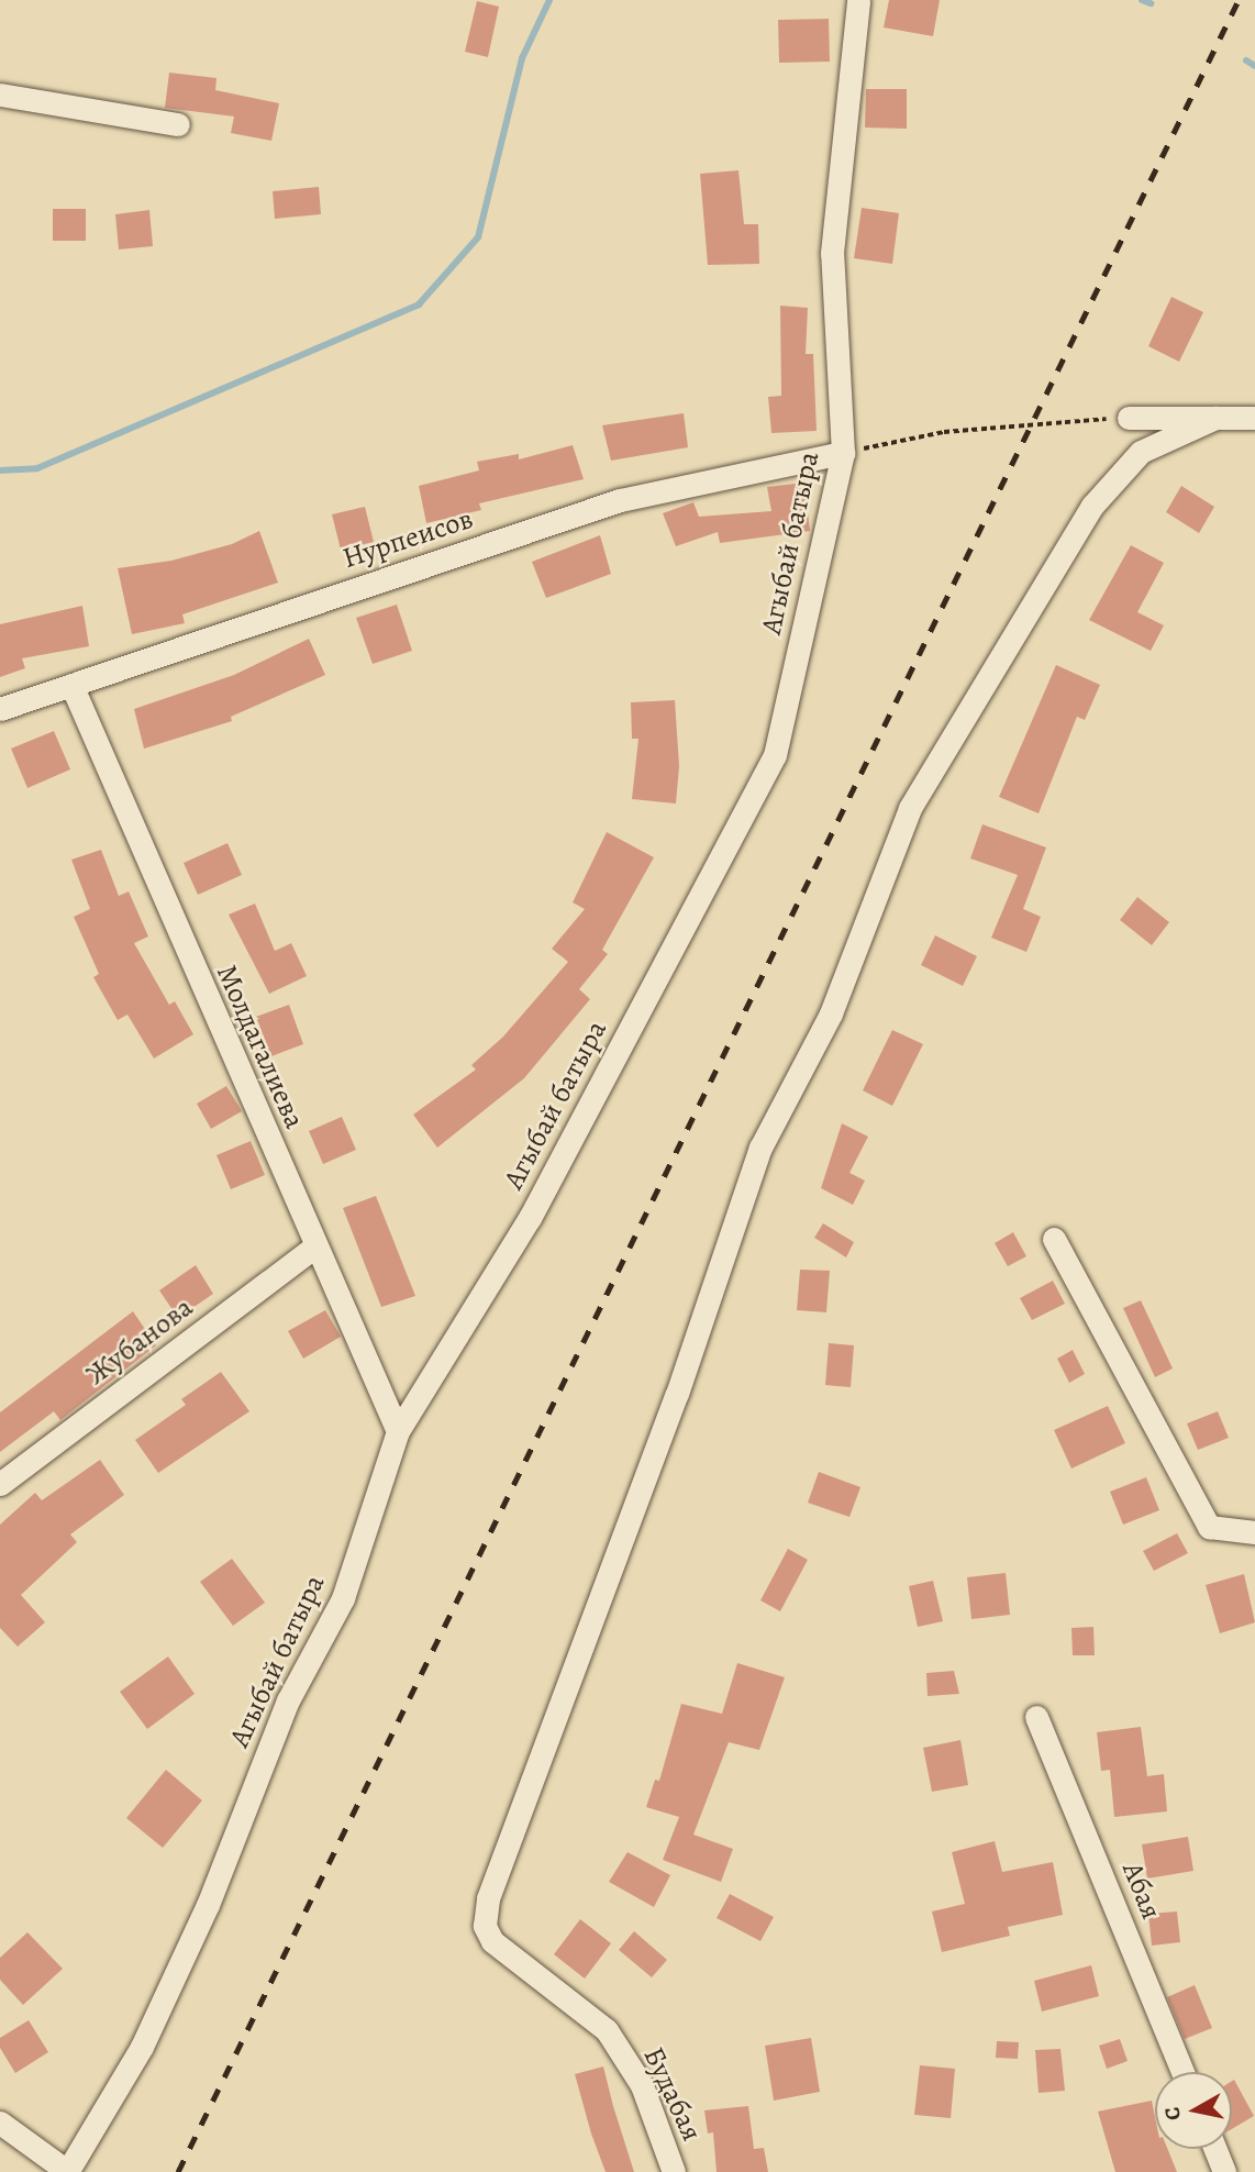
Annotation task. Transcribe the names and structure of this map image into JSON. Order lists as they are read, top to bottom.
{
  "streets": {
    "street": [
      "Нурпеисов",
      "Агыбай батыра",
      "Молдагалиева",
      "Жубанова",
      "Абая",
      "Будабая"
    ]
  },
  "crossings": [
    ["Нурпеисов", "Агыбай батыра"],
    ["Нурпеисов", "Молдагалиева"],
    ["Агыбай батыра", "Молдагалиева"],
    ["Молдагалиева", "Жубанова"]
  ],
  "north": "left"
}
